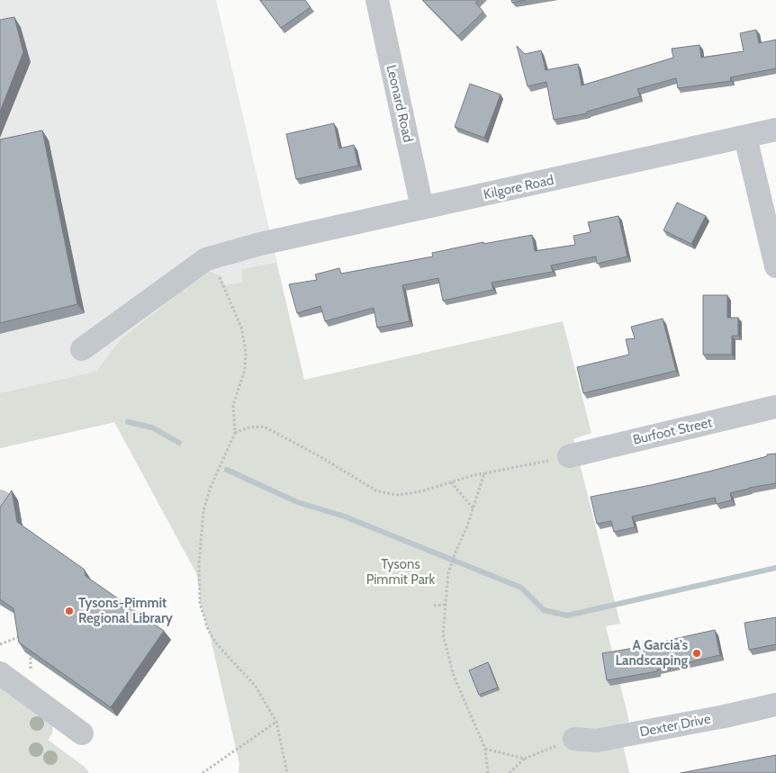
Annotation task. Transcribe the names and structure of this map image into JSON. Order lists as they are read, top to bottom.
{
  "streets": {
    "street": [
      "Leonard Road",
      "Kilgore Road",
      "Burfoot Street",
      "Dexter Drive"
    ]
  },
  "crossings": [
    ["Leonard Road", "Kilgore Road"]
  ],
  "parks": ["Tysons Pimmit Park"],
  "places": ["Tysons-Pimmit Regional Library", "A Garcia's Landscaping"]
}
